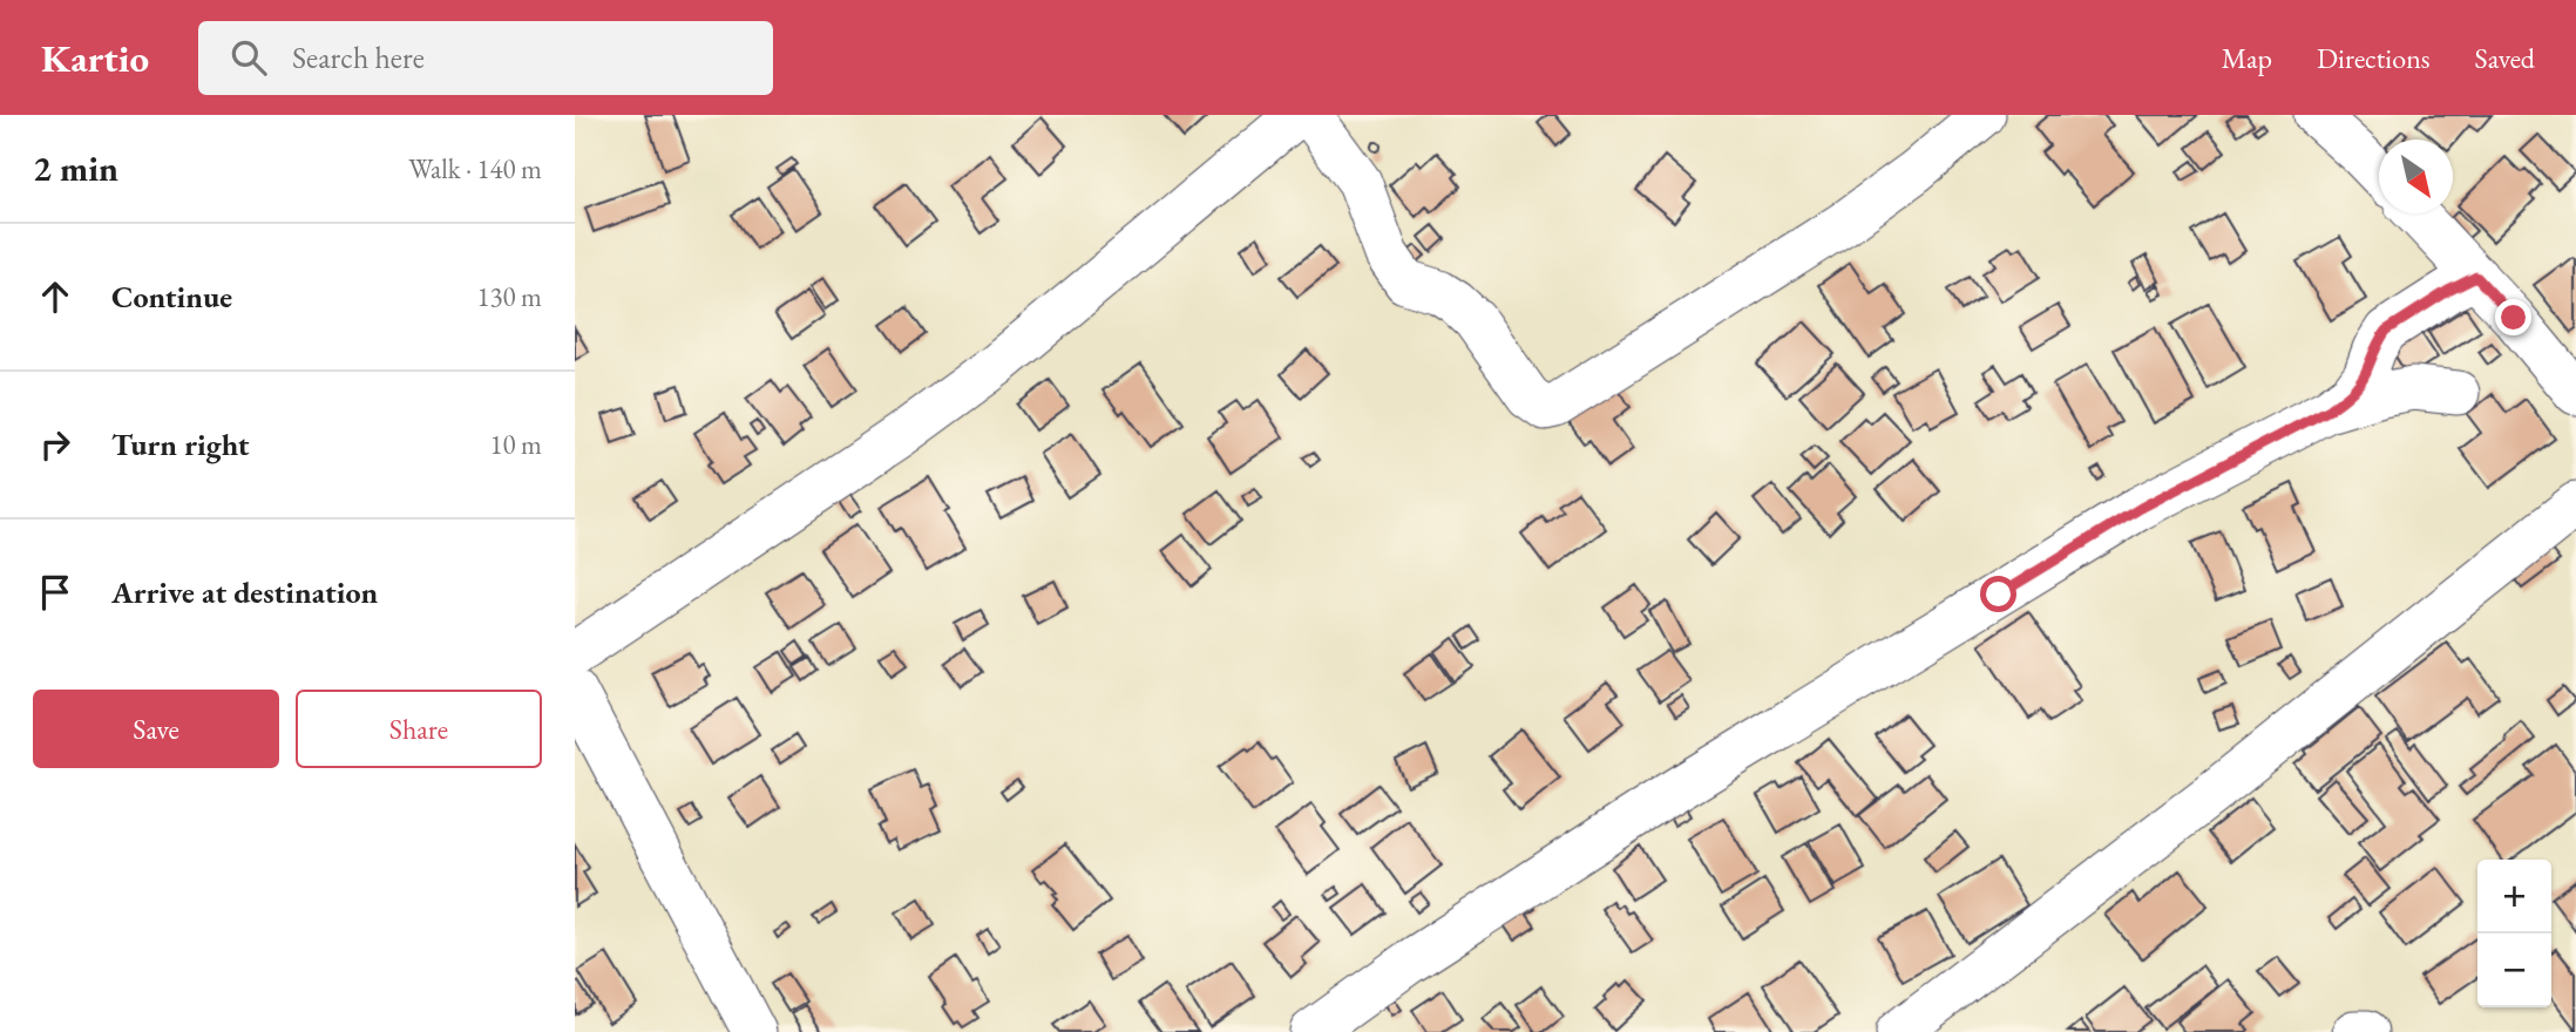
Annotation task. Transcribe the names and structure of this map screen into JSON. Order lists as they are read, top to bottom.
{
  "north": "bottom right",
  "page": {
    "header": "Kartio",
    "search": "Search here",
    "nav": ["Map", "Directions", "Saved"],
    "heading": ["2 min", "Walk · 140 m"],
    "list": [
      ["Continue", "130 m"],
      ["Turn right", "10 m"],
      "Arrive at destination"
    ],
    "buttons": ["Save", "Share"],
    "map_buttons": ["+", "−"]
  }
}
